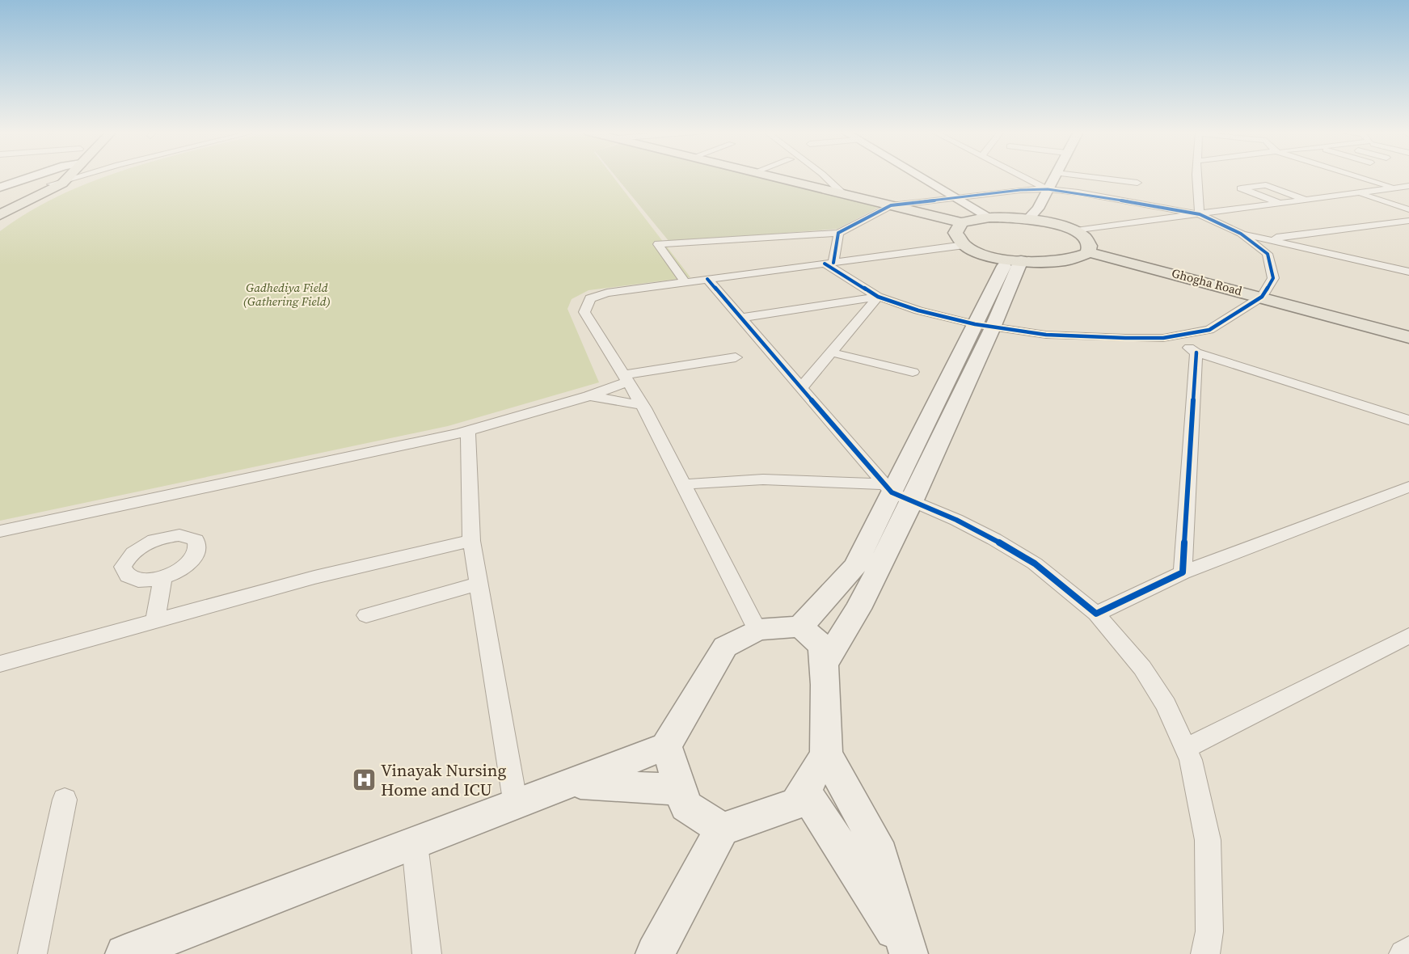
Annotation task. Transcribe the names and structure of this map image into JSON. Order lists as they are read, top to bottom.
{
  "streets": {
    "main road": ["Ghogha Road"]
  },
  "parks": ["Gadhediya Field (Gathering Field)"],
  "places": {
    "hospital": ["Vinayak Nursing Home and ICU"]
  }
}
